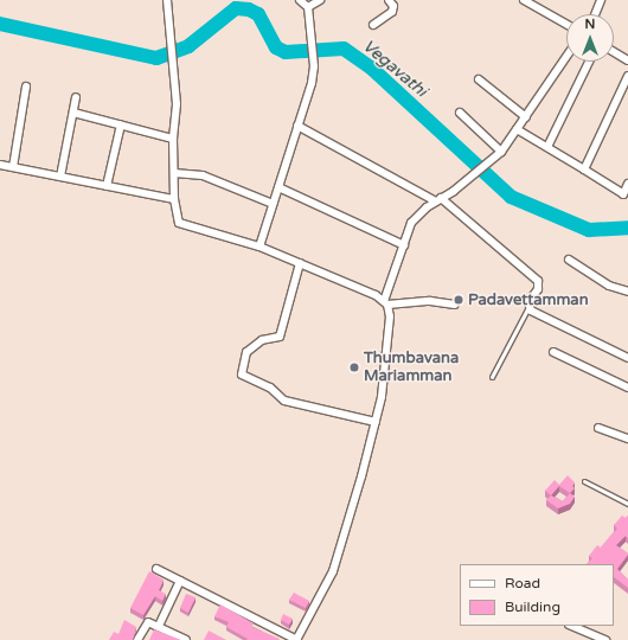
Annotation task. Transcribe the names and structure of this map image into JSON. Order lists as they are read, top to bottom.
{
  "water": ["Vegavathi"],
  "places": ["Padavettamman", "Thumbavana Mariamman"],
  "legend": ["Road", "Building"],
  "north": "top"
}
